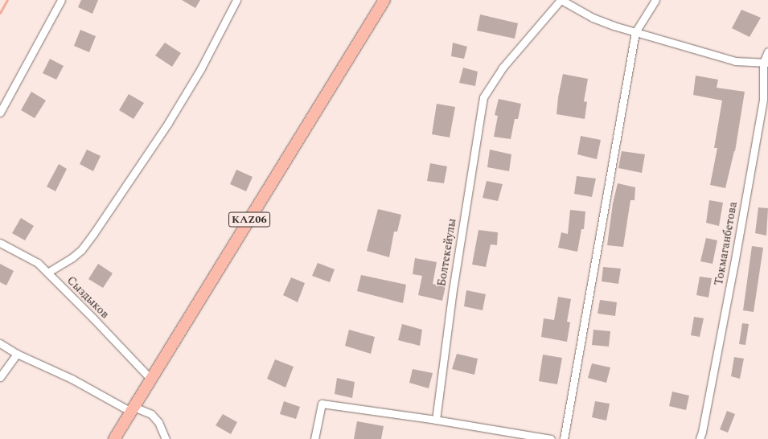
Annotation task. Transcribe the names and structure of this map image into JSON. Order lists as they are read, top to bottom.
{
  "streets": {
    "main road": ["KАZ06"],
    "street": ["Токмаганбетова", "Болтекейулы", "Сыздыков"]
  },
  "crossings": [
    ["KАZ06", "Сыздыков"]
  ]
}
